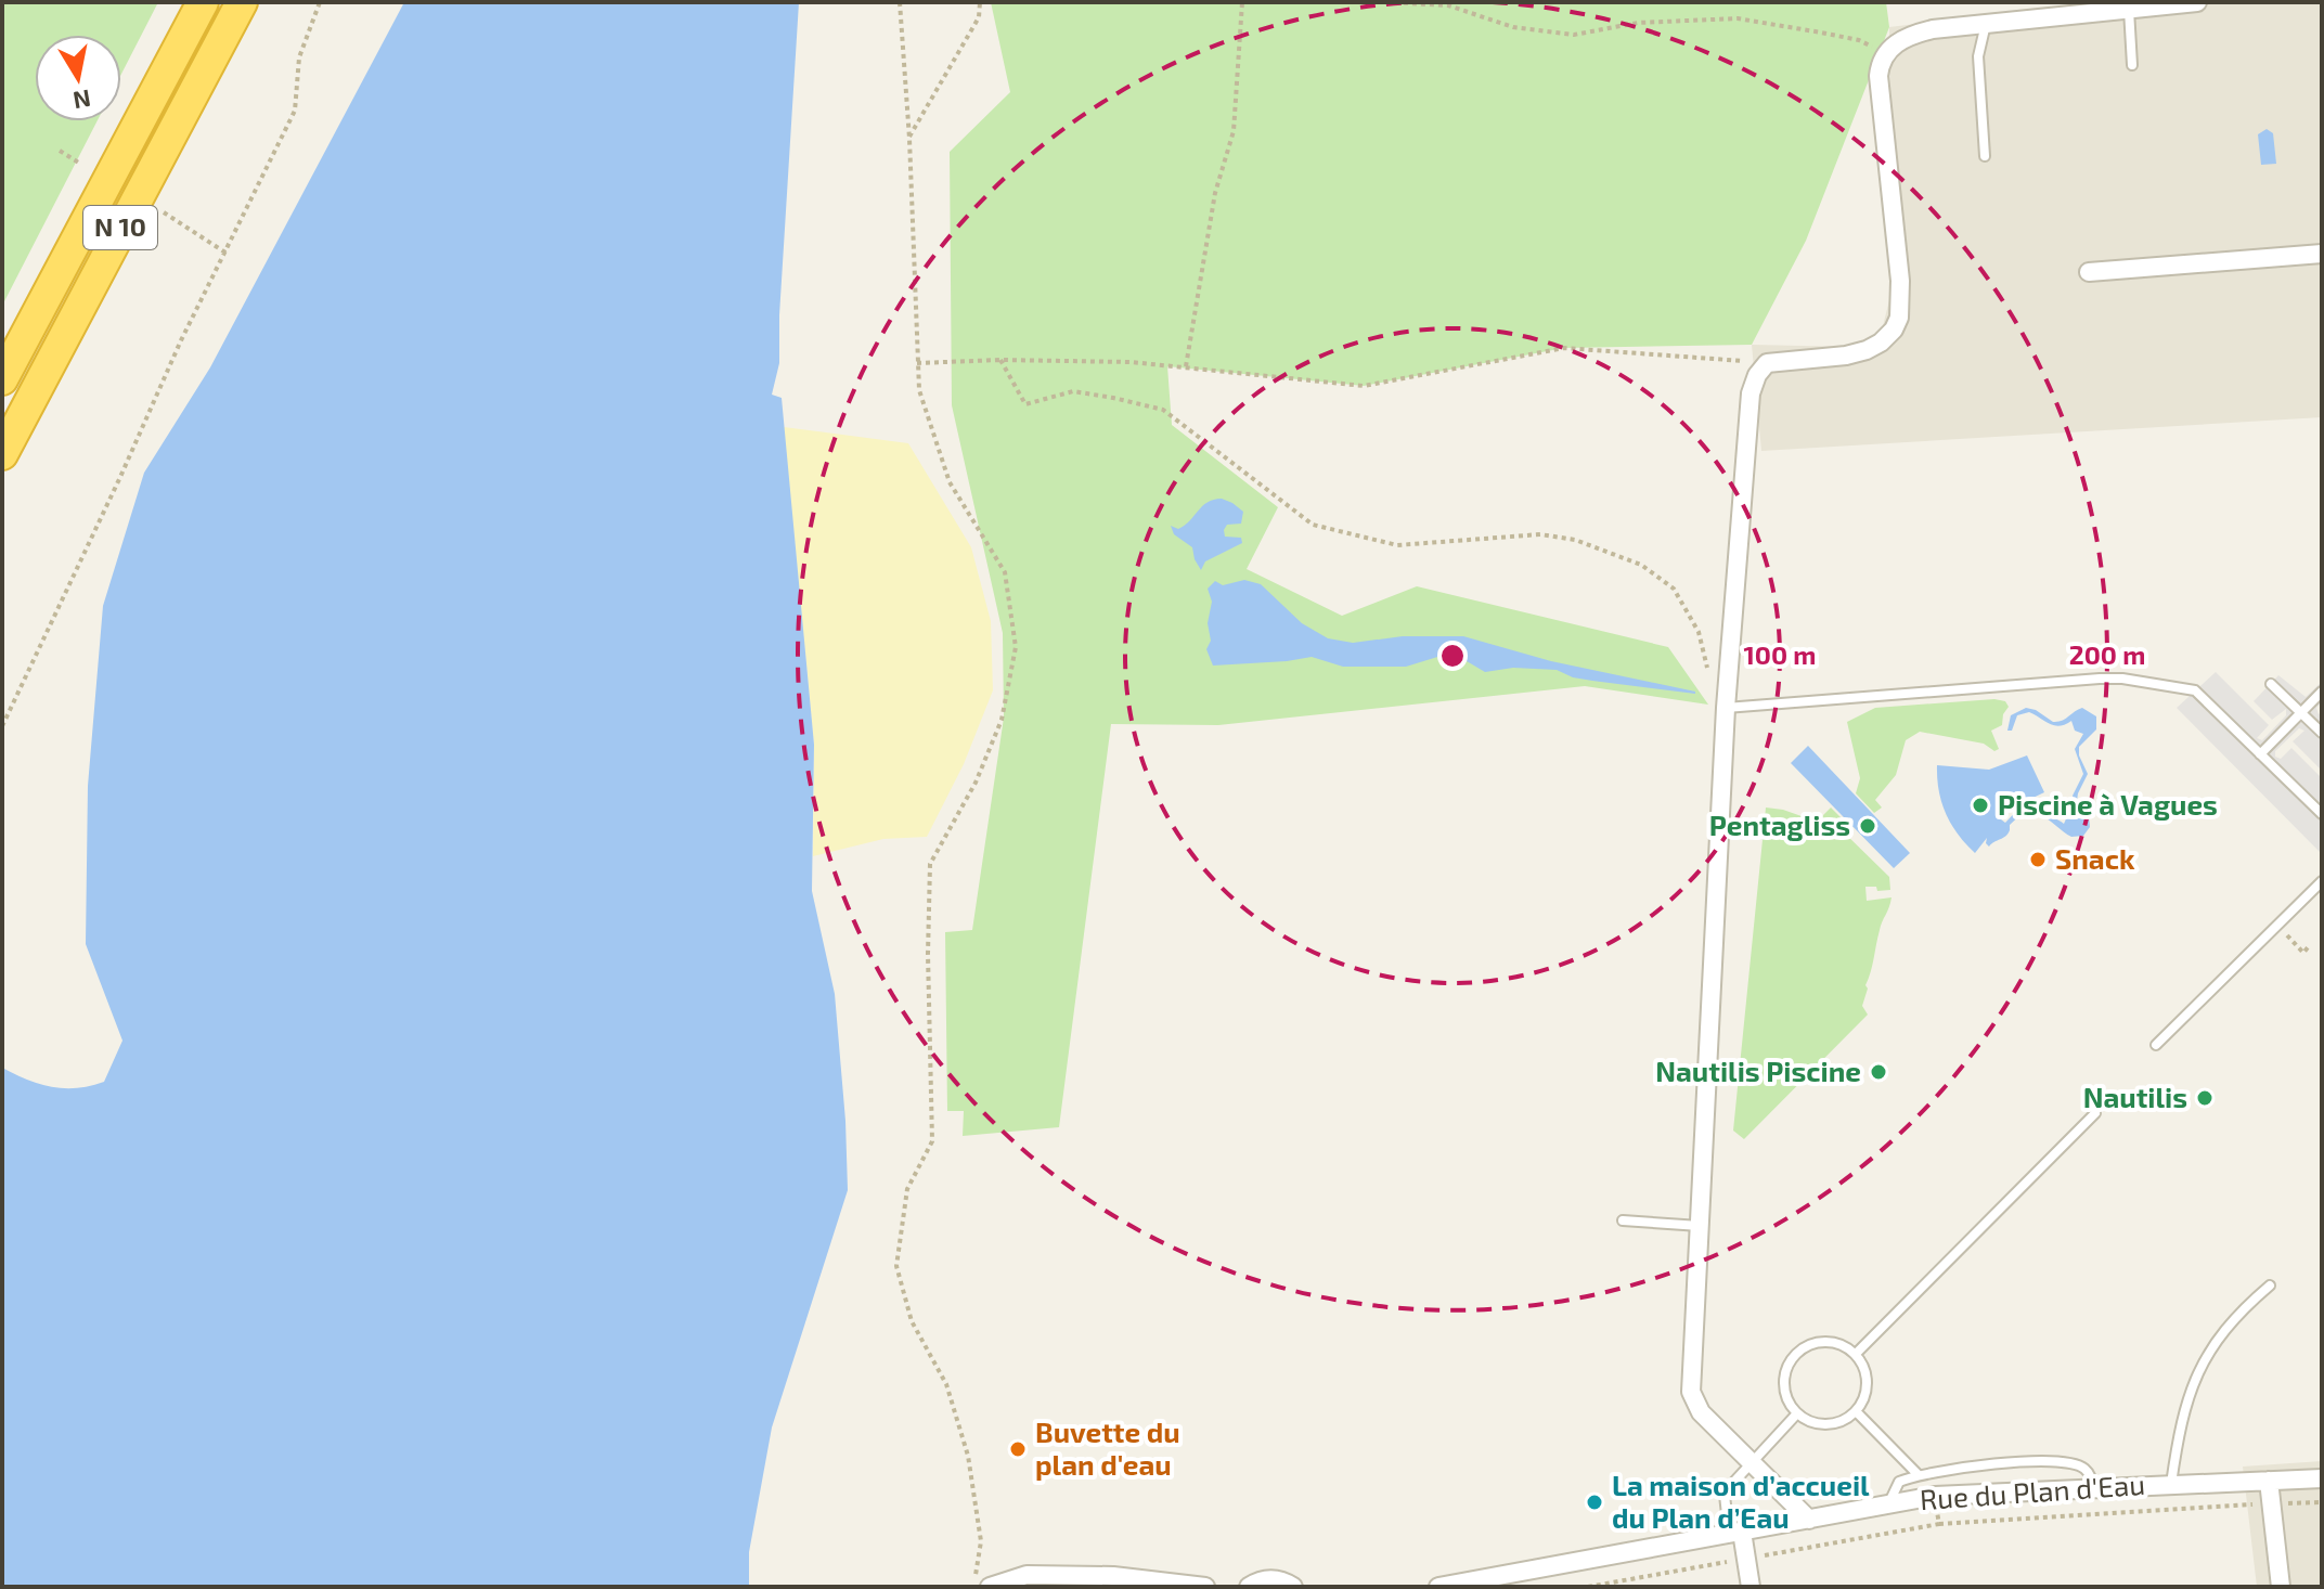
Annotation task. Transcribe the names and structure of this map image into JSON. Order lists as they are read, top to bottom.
{
  "streets": {
    "highway": ["N 10"],
    "street": ["Rue du Plan d'Eau"]
  },
  "places": [
    "Piscine à Vagues",
    "Pentagliss",
    "Snack",
    "Nautilis Piscine",
    "Nautilis",
    "Buvette du plan d'eau",
    "La maison d’accueil du Plan d’Eau"
  ],
  "north": "bottom",
  "rings": ["100 m", "200 m"]
}
